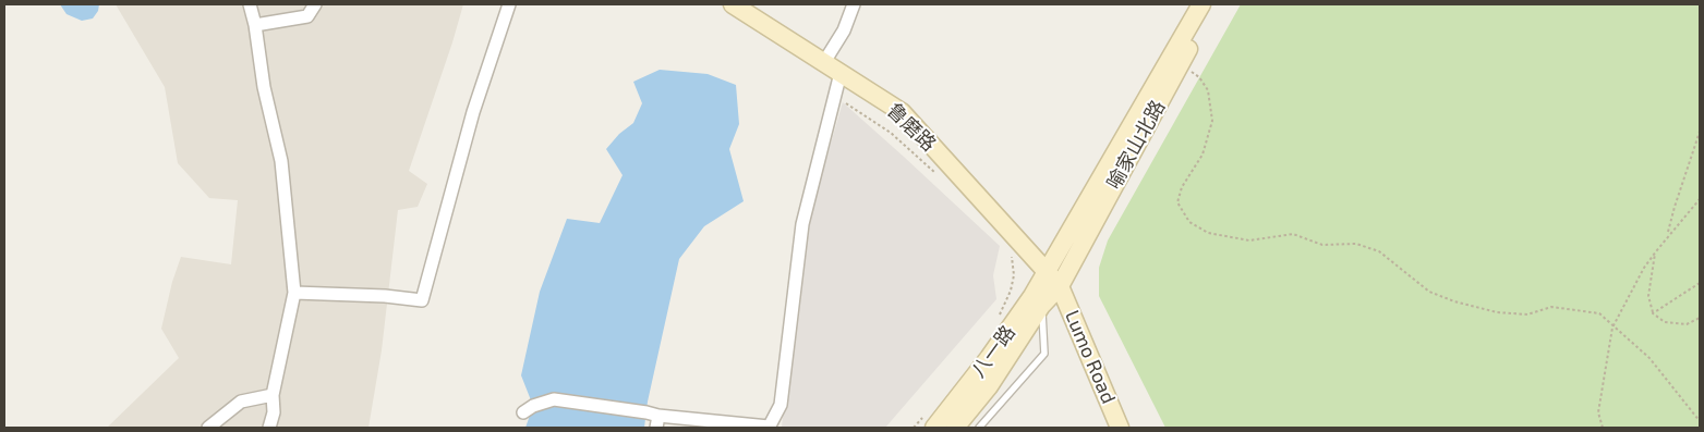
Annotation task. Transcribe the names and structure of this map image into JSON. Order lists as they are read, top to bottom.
{
  "streets": {
    "main road": [
      "鲁磨路",
      "喻家山北路",
      "八一路",
      "Lumo Road"
    ]
  },
  "crossings": [
    ["鲁磨路", "喻家山北路"],
    ["鲁磨路", "八一路"],
    ["鲁磨路", "Lumo Road"],
    ["喻家山北路", "八一路"],
    ["喻家山北路", "Lumo Road"],
    ["八一路", "Lumo Road"]
  ]
}
